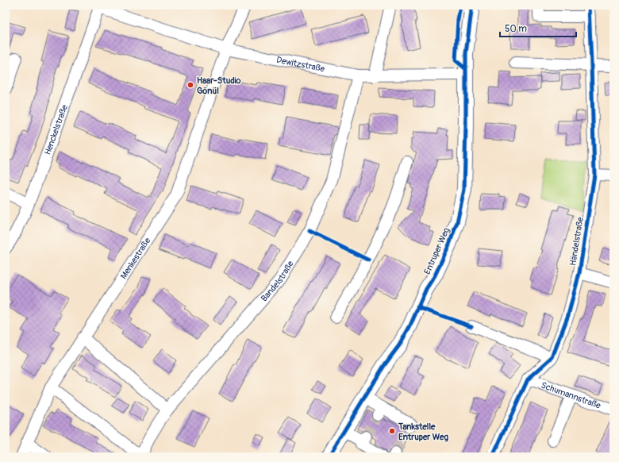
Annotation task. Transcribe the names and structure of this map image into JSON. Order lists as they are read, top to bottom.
{
  "streets": {
    "main road": ["Entruper Weg"],
    "street": [
      "Dewitzstraße",
      "Henckelstraße",
      "Händelstraße",
      "Menkestraße",
      "Bandelstraße",
      "Schumannstraße"
    ]
  },
  "crossings": [
    ["Dewitzstraße", "Henckelstraße"],
    ["Dewitzstraße", "Entruper Weg"],
    ["Dewitzstraße", "Menkestraße"],
    ["Dewitzstraße", "Bandelstraße"],
    ["Händelstraße", "Schumannstraße"]
  ],
  "places": ["Haar-Studio Gönül", "Tankstelle Entruper Weg"],
  "scale_bar": "50 m"
}
